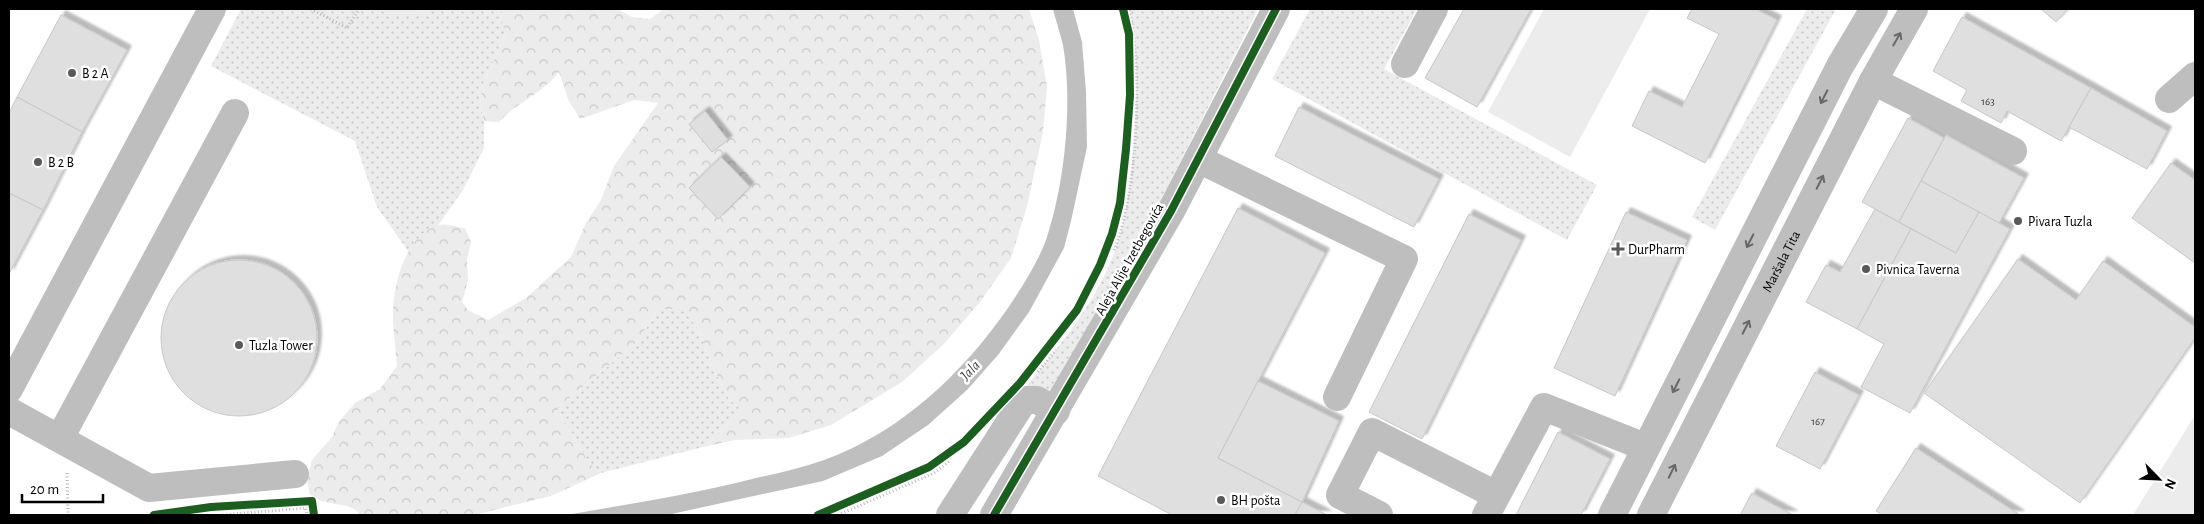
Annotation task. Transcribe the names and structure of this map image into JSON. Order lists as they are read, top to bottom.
{
  "streets": {
    "main road": ["Aleja Alije Izetbegovića", "Maršala Tita"]
  },
  "water": ["Jala"],
  "places": {
    "other": [
      "B 2 A",
      "B 2 B",
      "Pivara Tuzla",
      "Pivnica Taverna",
      "Tuzla Tower",
      "BH pošta"
    ],
    "health": ["DurPharm"]
  },
  "house_numbers": ["163", "167"],
  "scale_bar": "20 m",
  "north": "bottom right"
}
